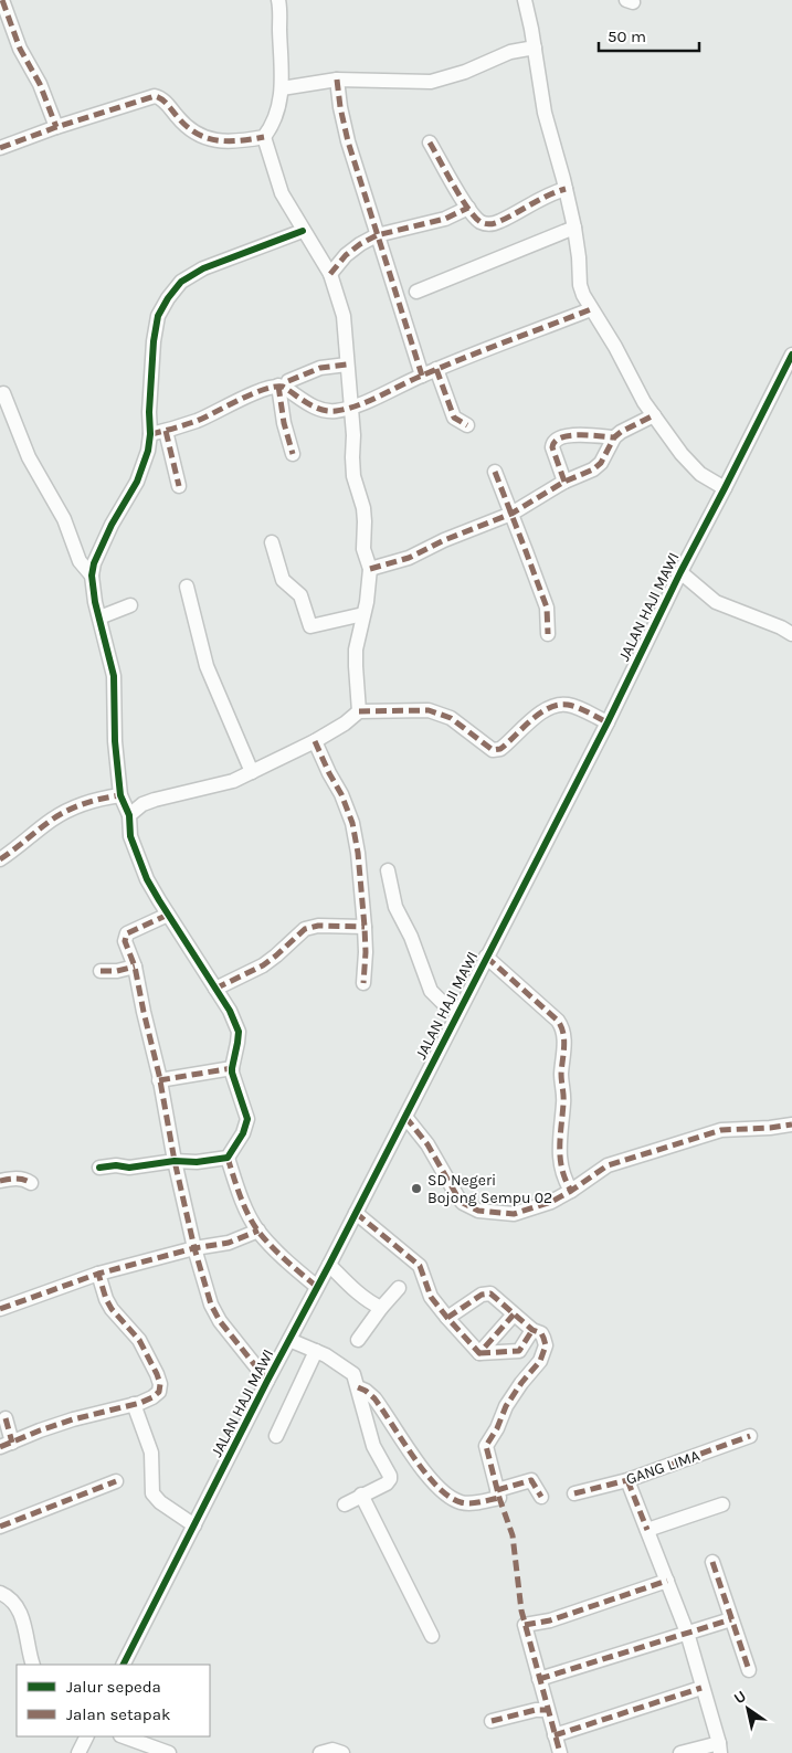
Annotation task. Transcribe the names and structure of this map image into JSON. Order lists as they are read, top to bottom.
{
  "streets": {
    "street": ["JALAN HAJI MAWI", "GANG LIMA"]
  },
  "places": ["SD Negeri Bojong Sempu 02"],
  "legend": ["Jalur sepeda", "Jalan setapak"],
  "scale_bar": "50 m",
  "north": "top left"
}
